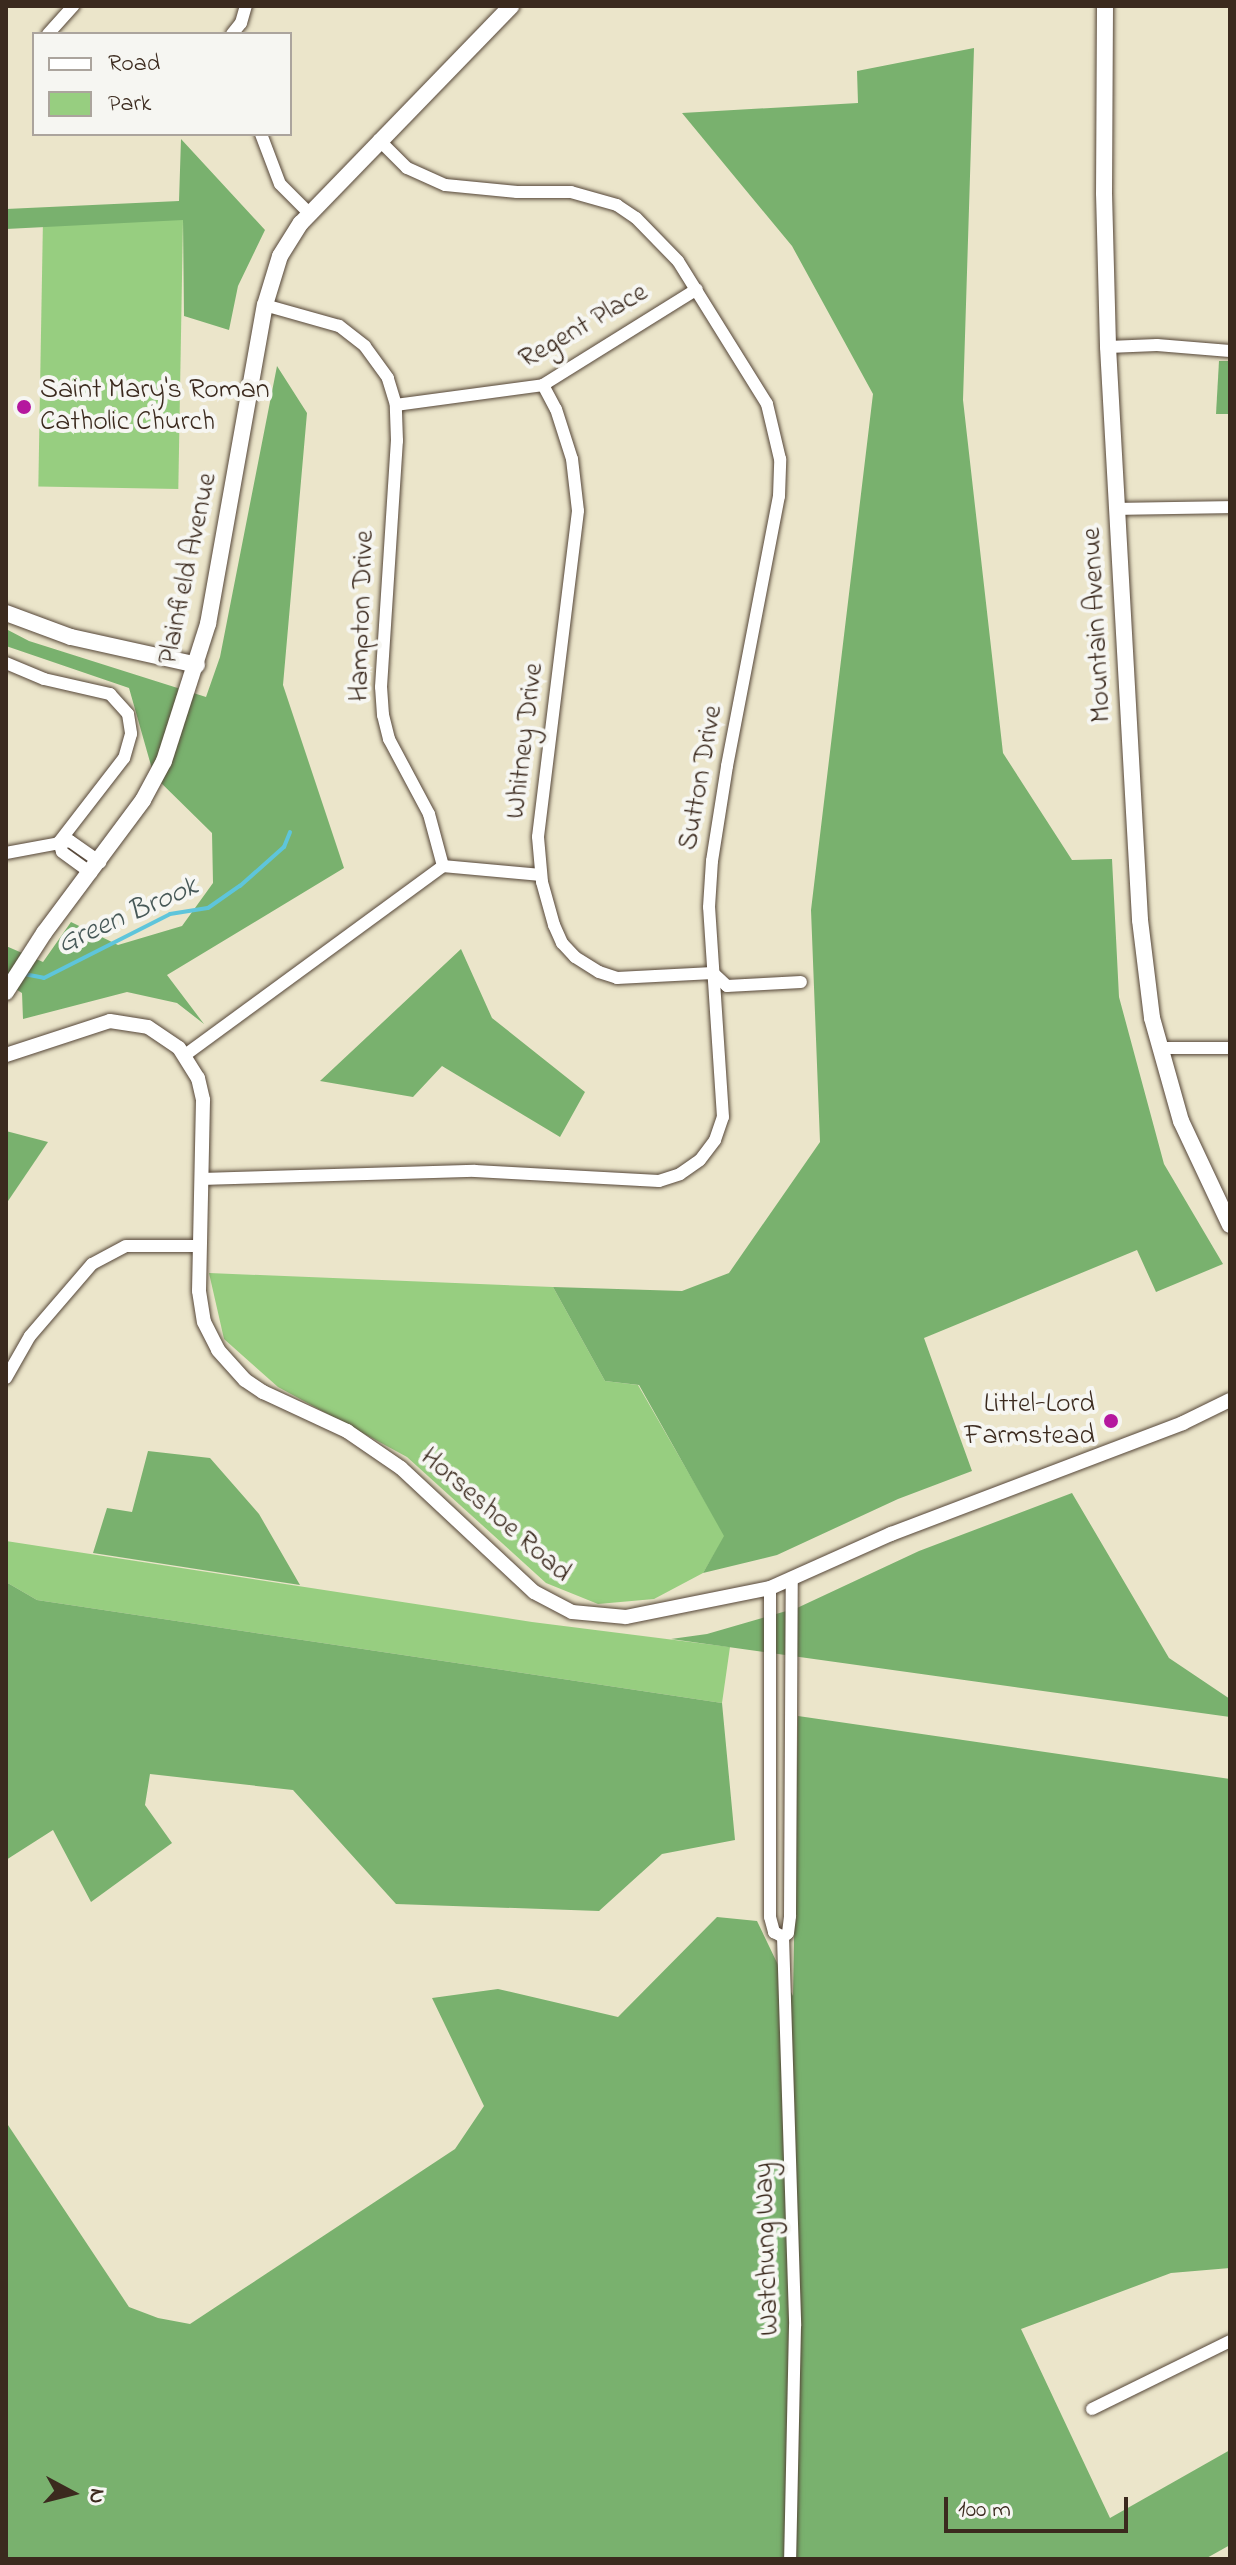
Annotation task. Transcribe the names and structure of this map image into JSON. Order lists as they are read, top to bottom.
{
  "streets": {
    "main road": ["Plainfield Avenue", "Mountain Avenue"],
    "street": [
      "Regent Place",
      "Hampton Drive",
      "Whitney Drive",
      "Sutton Drive",
      "Horseshoe Road",
      "Watchung Way"
    ]
  },
  "crossings": [
    ["Regent Place", "Hampton Drive"],
    ["Regent Place", "Whitney Drive"],
    ["Regent Place", "Sutton Drive"],
    ["Plainfield Avenue", "Hampton Drive"],
    ["Plainfield Avenue", "Sutton Drive"],
    ["Whitney Drive", "Sutton Drive"],
    ["Sutton Drive", "Horseshoe Road"],
    ["Horseshoe Road", "Watchung Way"]
  ],
  "water": ["Green Brook"],
  "places": ["Saint Mary's Roman Catholic Church", "Littel-Lord Farmstead"],
  "legend": ["Road", "Park"],
  "scale_bar": "100 m",
  "north": "right"
}
